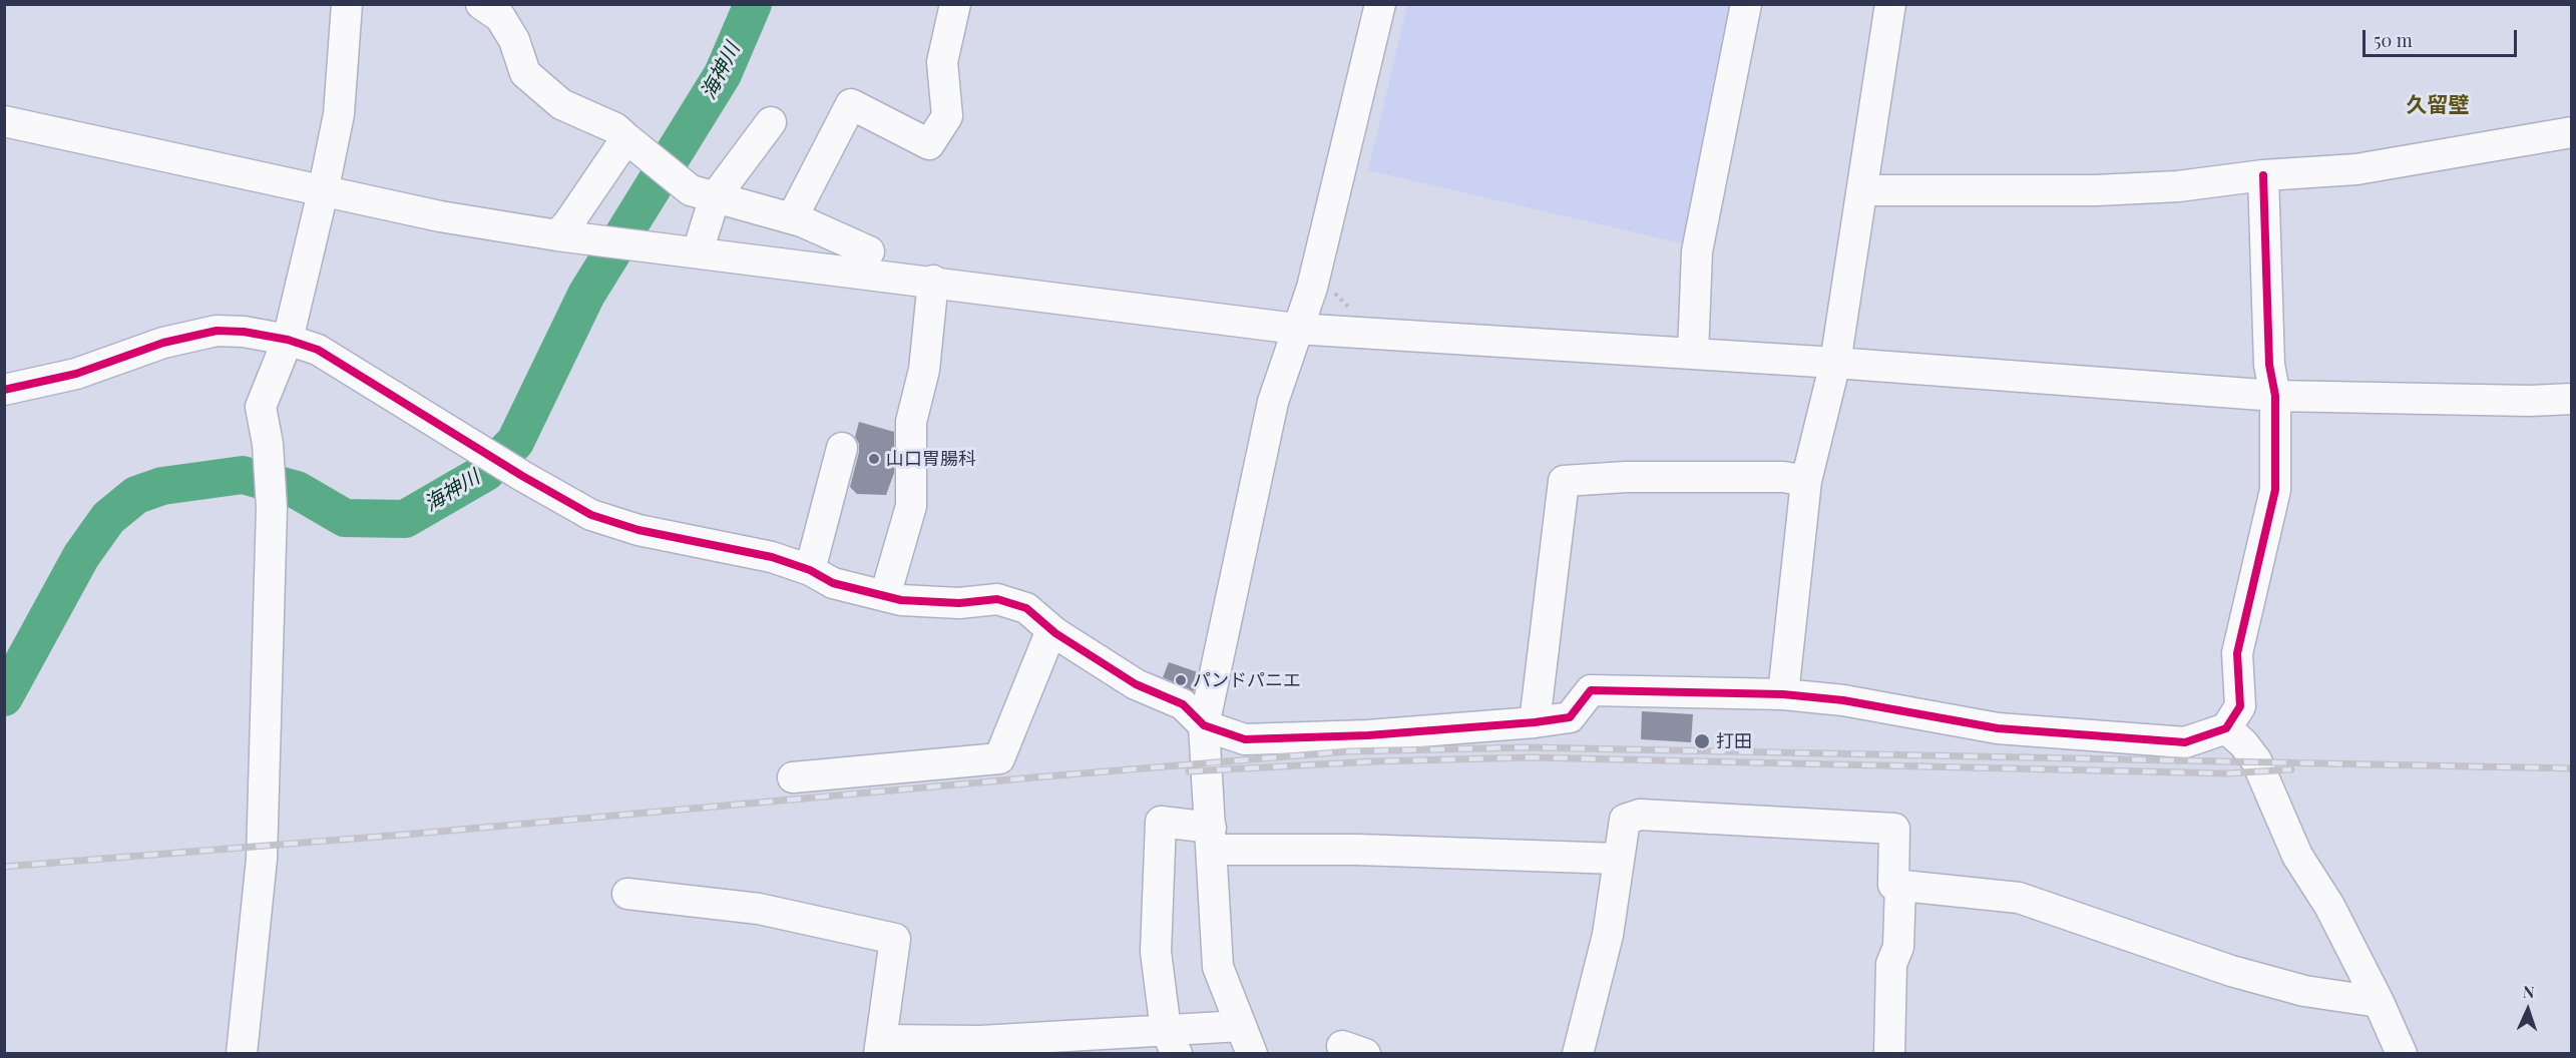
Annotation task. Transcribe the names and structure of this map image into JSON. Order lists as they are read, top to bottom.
{
  "districts": ["久留壁"],
  "water": ["海神川"],
  "places": ["山口胃腸科", "パンドパニエ", "打田"],
  "scale_bar": "50 m",
  "north": "top"
}
